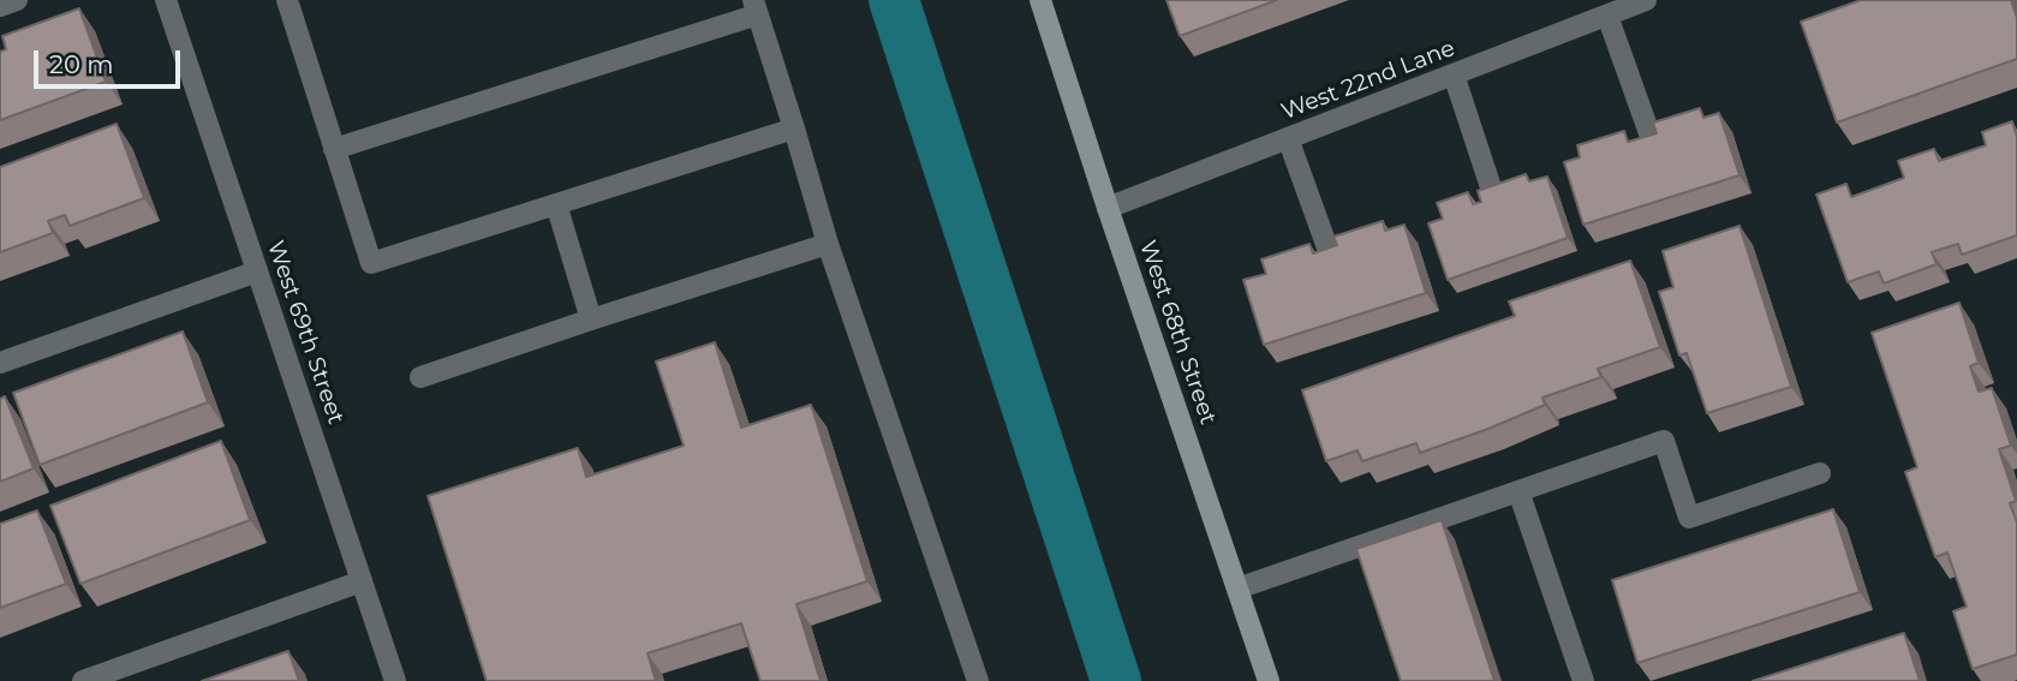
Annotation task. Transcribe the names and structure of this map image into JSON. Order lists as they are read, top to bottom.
{
  "streets": {
    "main road": ["West 68th Street"],
    "street": ["West 22nd Lane", "West 69th Street"]
  },
  "crossings": [
    ["West 22nd Lane", "West 68th Street"]
  ],
  "scale_bar": "20 m"
}
